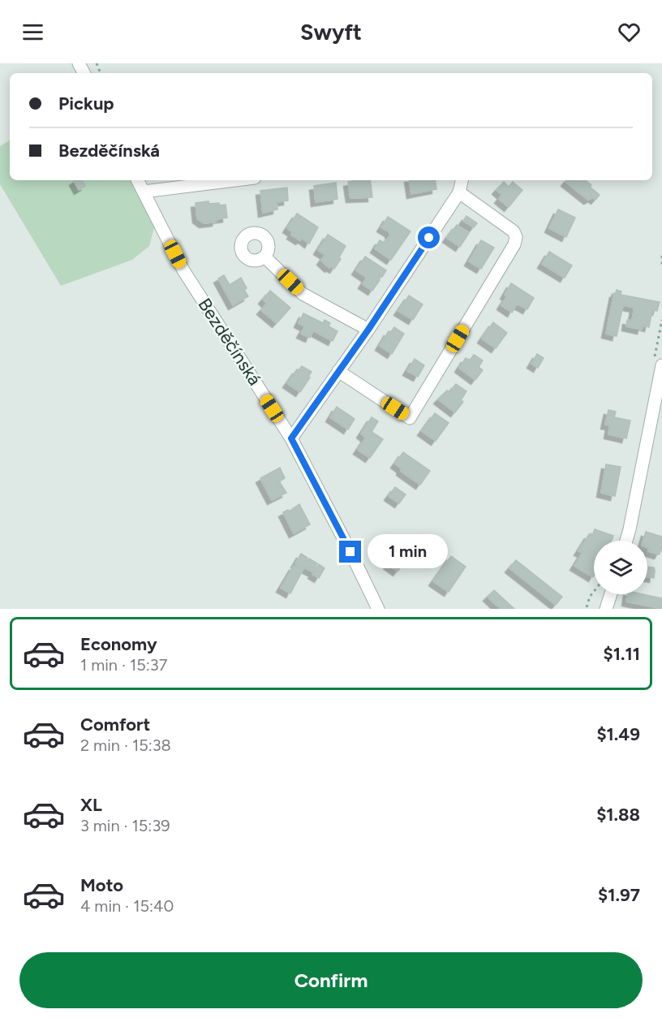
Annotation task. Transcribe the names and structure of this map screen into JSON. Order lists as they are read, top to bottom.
{
  "streets": {
    "street": ["Bezděčínská"]
  },
  "page": {
    "header": "Swyft",
    "banner": ["Pickup", "Bezděčínská"],
    "bubble": "1 min",
    "list": [
      {
        "name": "Economy",
        "note": "1 min · 15:37",
        "value": "$1.11"
      },
      {
        "name": "Comfort",
        "note": "2 min · 15:38",
        "value": "$1.49"
      },
      {
        "name": "XL",
        "note": "3 min · 15:39",
        "value": "$1.88"
      },
      {
        "name": "Moto",
        "note": "4 min · 15:40",
        "value": "$1.97"
      }
    ],
    "buttons": "Confirm"
  }
}
